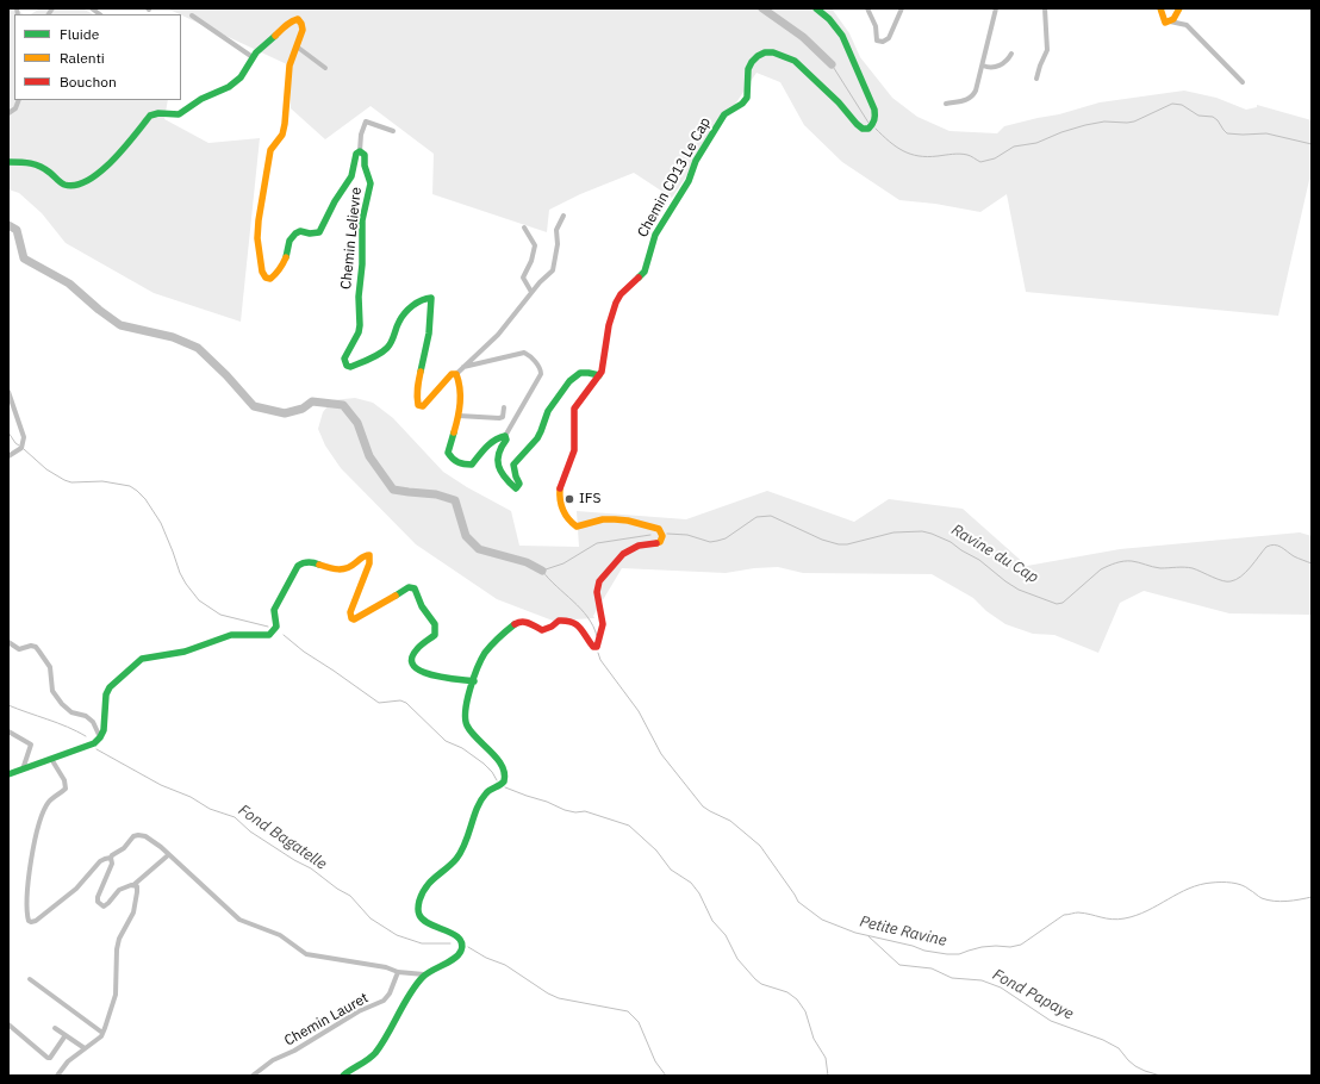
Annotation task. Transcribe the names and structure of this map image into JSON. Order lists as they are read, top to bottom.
{
  "streets": {
    "main road": ["Chemin CD13 Le Cap", "Chemin Lelievre"],
    "street": ["Chemin Lauret"]
  },
  "water": [
    "Ravine du Cap",
    "Fond Bagatelle",
    "Petite Ravine",
    "Fond Papaye"
  ],
  "places": ["IFS"],
  "legend": ["Fluide", "Ralenti", "Bouchon"]
}
